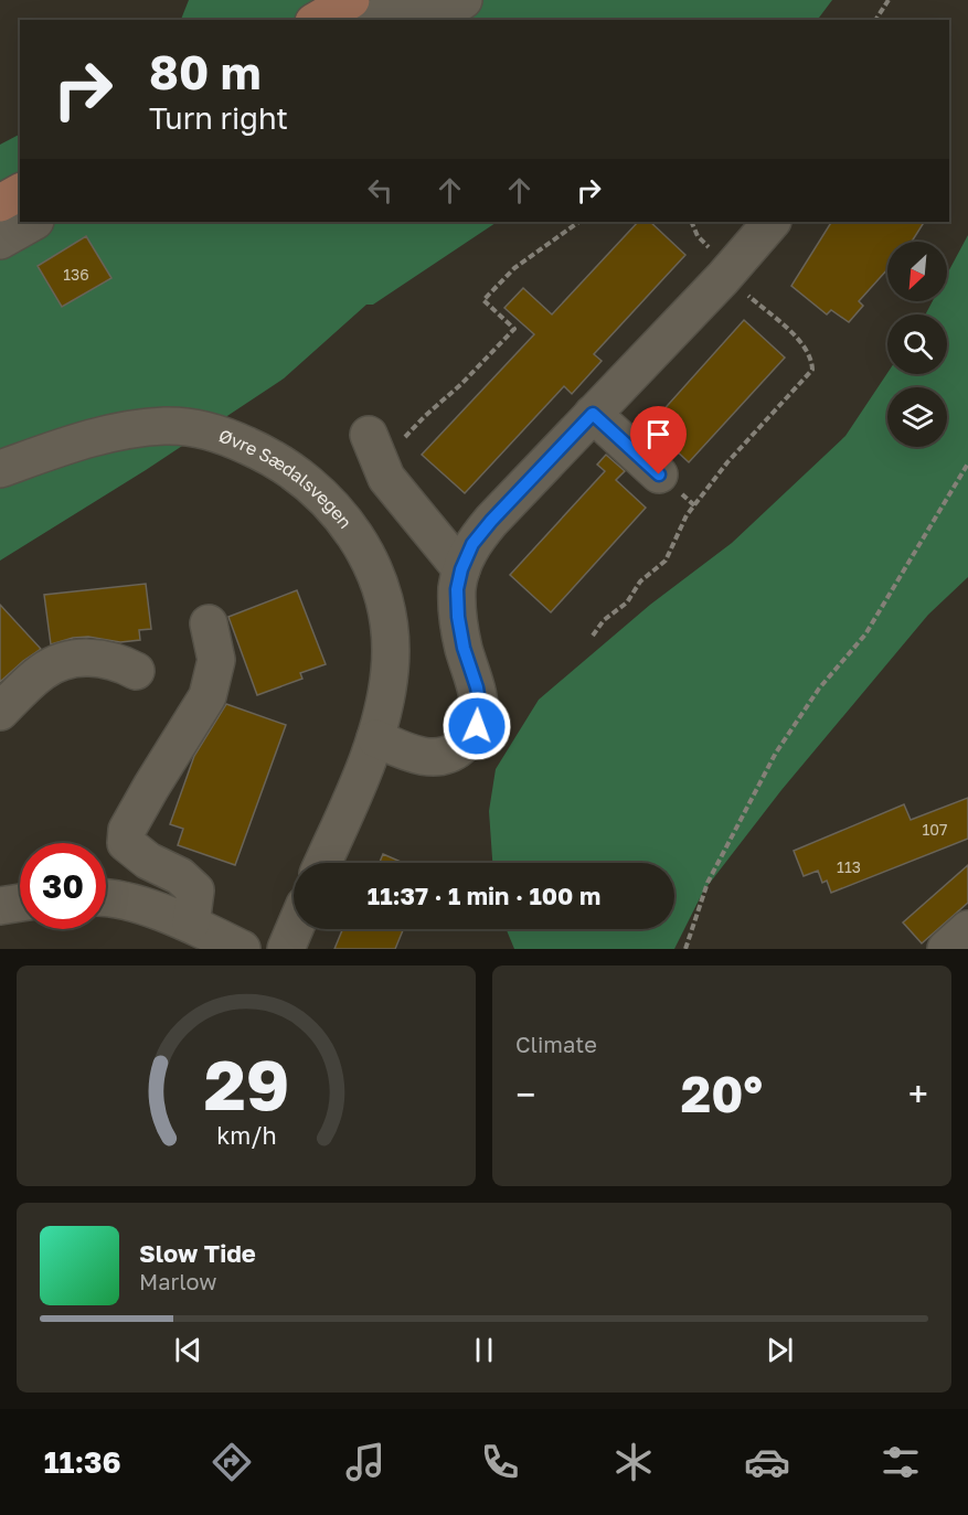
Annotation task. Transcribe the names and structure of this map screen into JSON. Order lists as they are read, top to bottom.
{
  "streets": {
    "street": ["Øvre Sædalsvegen"]
  },
  "house_numbers": ["136", "107", "113"],
  "north": "bottom left",
  "page": {
    "turn": ["80 m", "Turn right"],
    "limit": "30",
    "trip": "11:37 · 1 min · 100 m",
    "tile": "Climate",
    "heat": ["−", "20°", "+"],
    "song": ["Slow Tide", "Marlow"],
    "tabs": "11:36",
    "gauge": ["29", "km/h"]
  }
}
